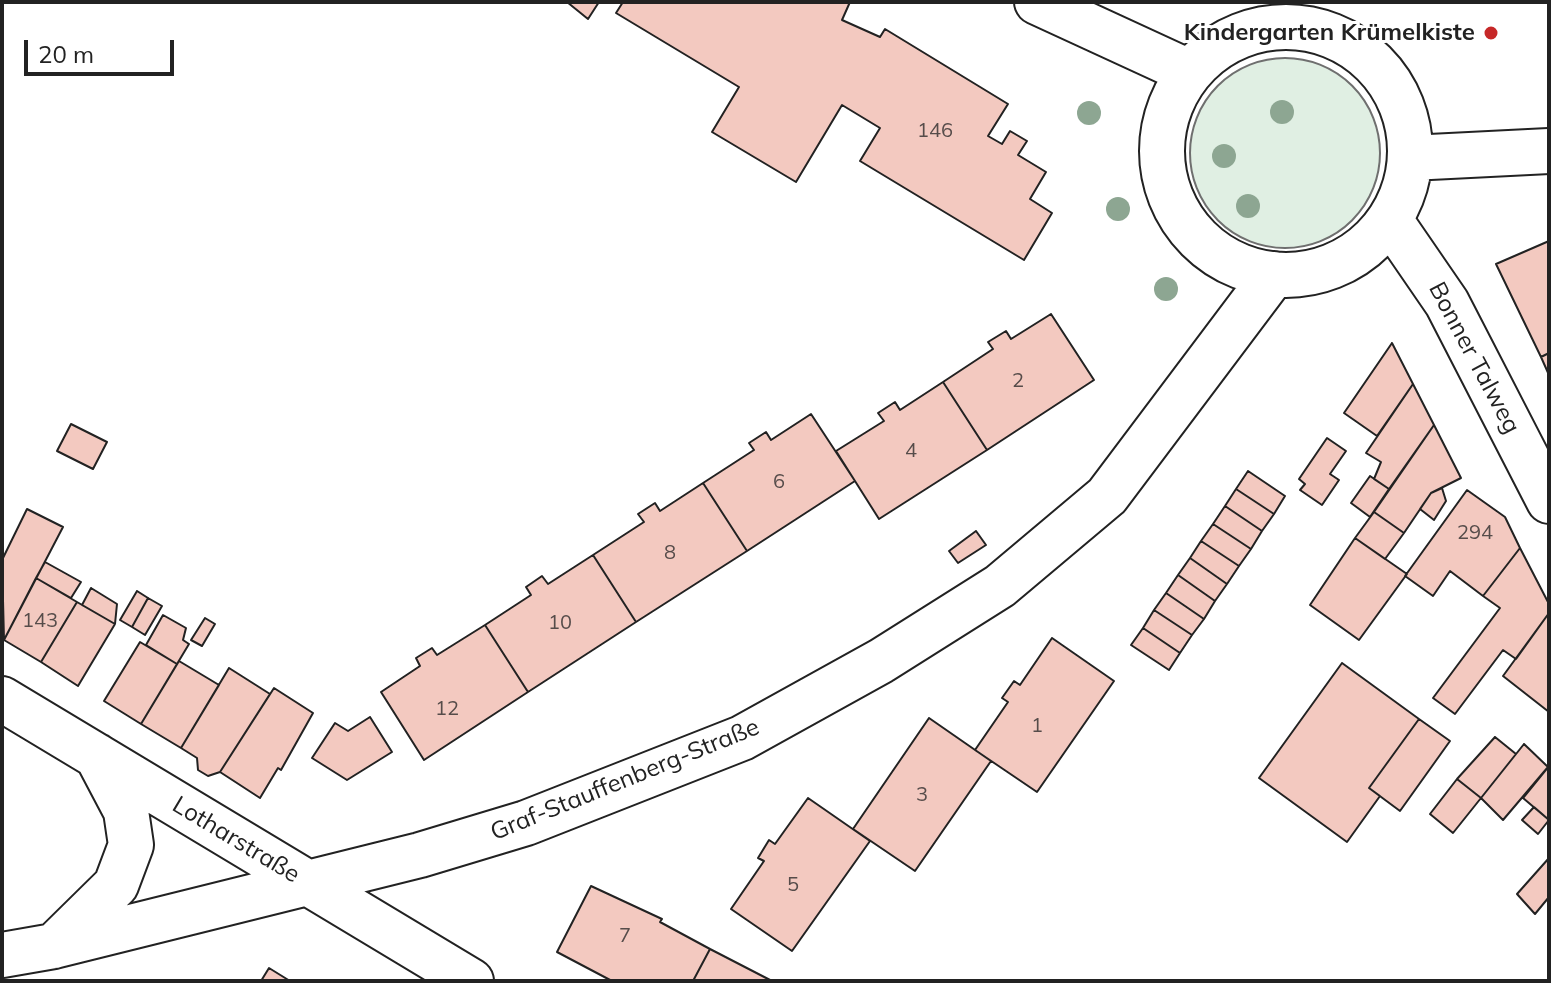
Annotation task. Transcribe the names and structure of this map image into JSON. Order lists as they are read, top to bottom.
{
  "streets": {
    "street": ["Bonner Talweg", "Graf-Stauffenberg-Straße", "Lotharstraße"]
  },
  "crossings": [
    ["Bonner Talweg", "Graf-Stauffenberg-Straße"],
    ["Graf-Stauffenberg-Straße", "Lotharstraße"]
  ],
  "places": ["Kindergarten Krümelkiste"],
  "house_numbers": [
    "146",
    "2",
    "4",
    "6",
    "294",
    "8",
    "143",
    "10",
    "12",
    "1",
    "3",
    "5",
    "7"
  ],
  "scale_bar": "20 m"
}
